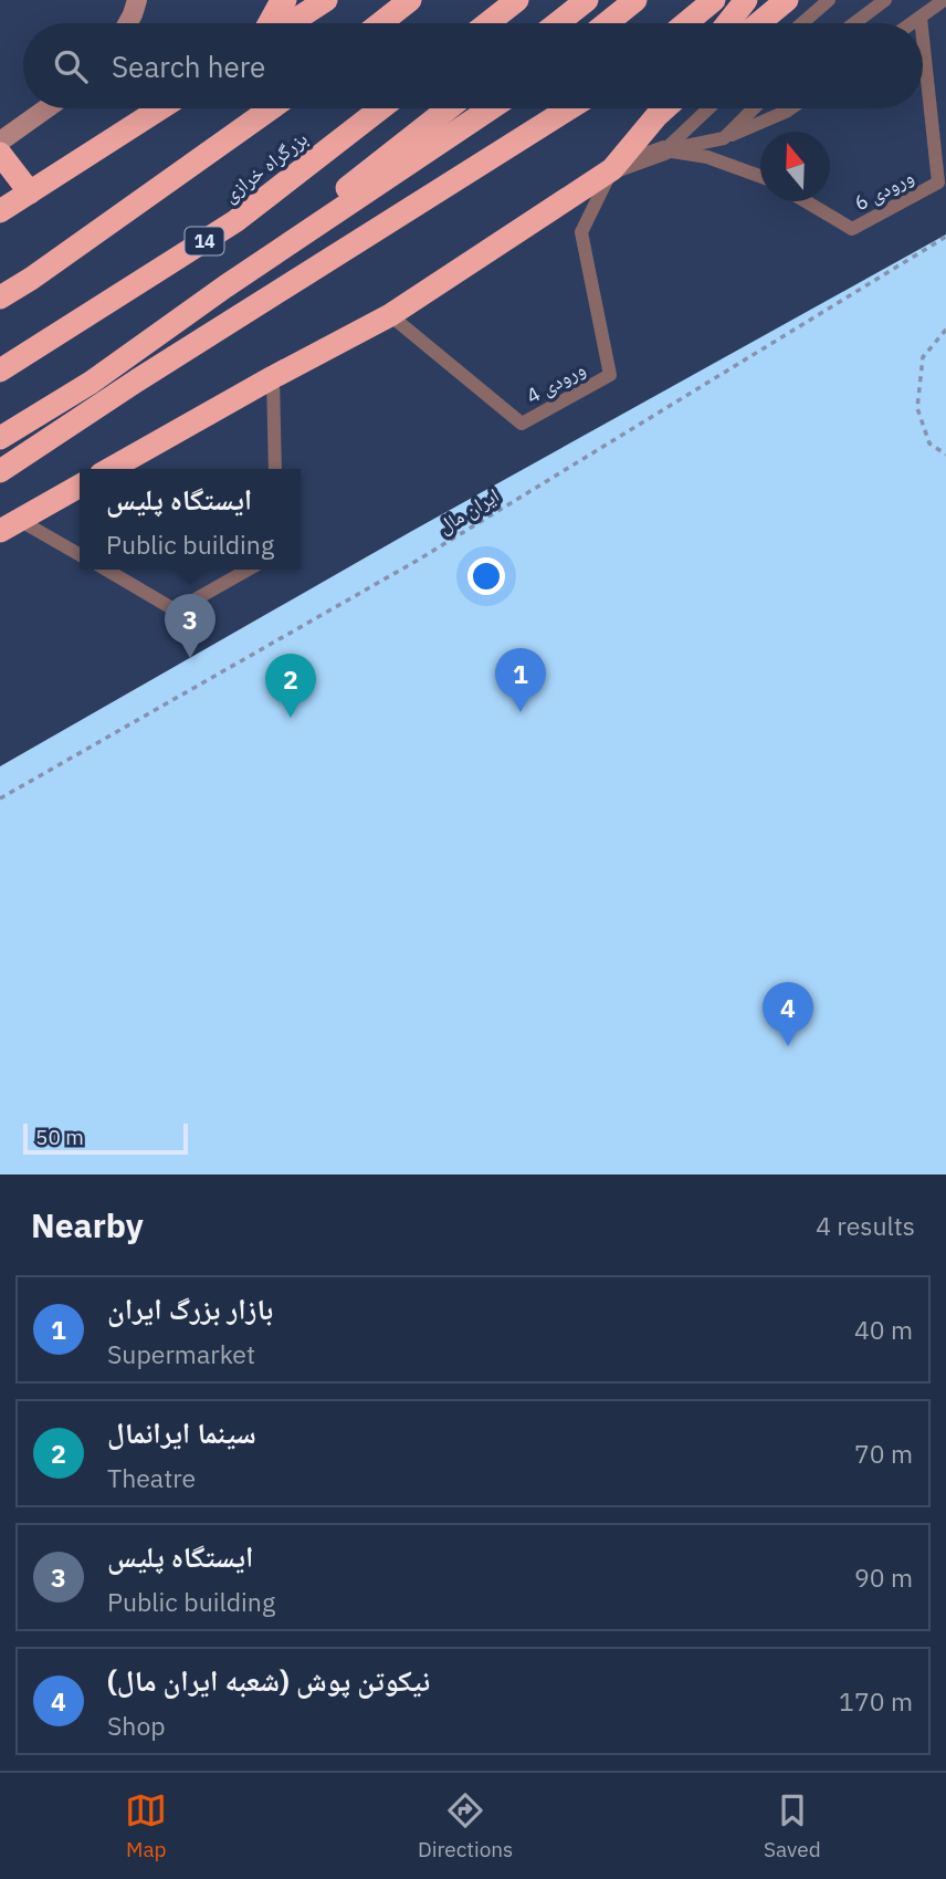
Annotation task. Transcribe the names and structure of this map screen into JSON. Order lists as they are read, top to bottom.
{
  "streets": {
    "highway": ["بزرگراه خرازی", "14"],
    "lane": ["ورودی 6", "ورودی 4"],
    "path": ["ایران مال"]
  },
  "scale_bar": "50 m",
  "north": "top",
  "page": {
    "search": "Search here",
    "popup": ["ایستگاه پلیس", "Public building"],
    "pins": [
      "3",
      "1",
      "2",
      "4"
    ],
    "scale": "50 m",
    "heading": ["Nearby", "4 results"],
    "list": [
      {
        "mark": "1",
        "name": "بازار بزرگ ایران",
        "note": "Supermarket",
        "value": "40 m"
      },
      {
        "mark": "2",
        "name": "سینما ایرانمال",
        "note": "Theatre",
        "value": "70 m"
      },
      {
        "mark": "3",
        "name": "ایستگاه پلیس",
        "note": "Public building",
        "value": "90 m"
      },
      {
        "mark": "4",
        "name": "نیکوتن پوش (شعبه ایران مال)",
        "note": "Shop",
        "value": "170 m"
      }
    ],
    "nav": ["Map", "Directions", "Saved"]
  }
}
